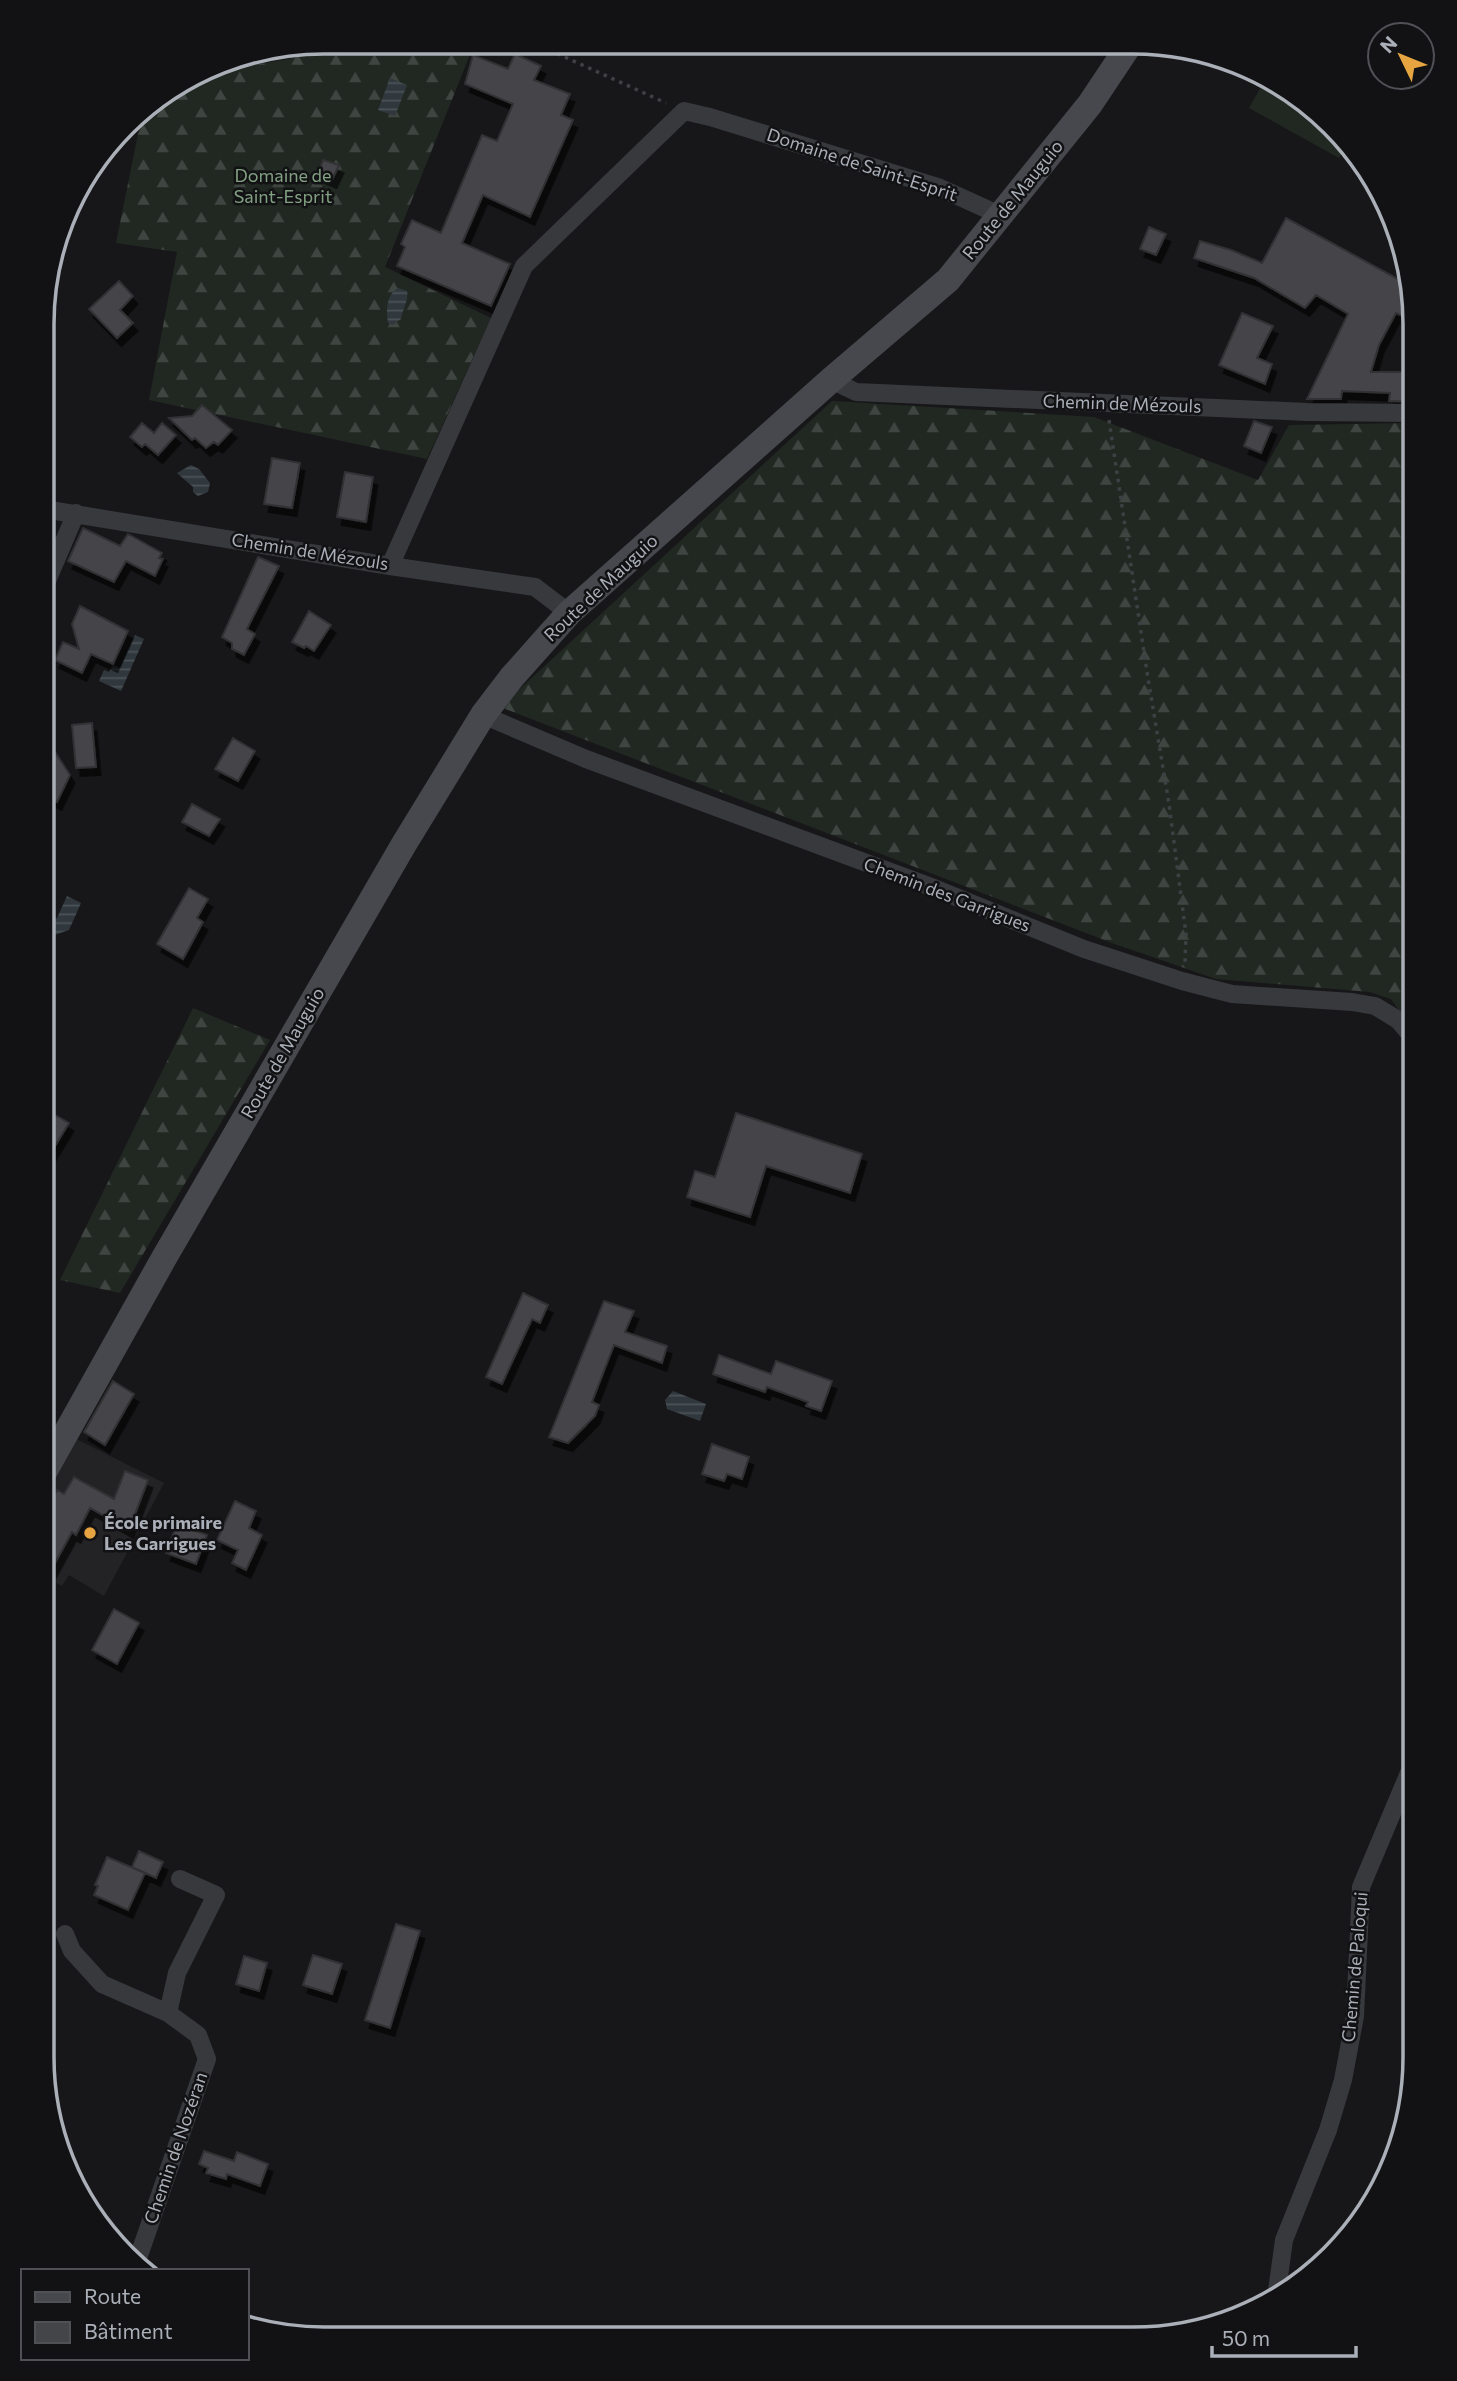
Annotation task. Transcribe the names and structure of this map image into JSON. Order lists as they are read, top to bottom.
{
  "streets": {
    "street": [
      "Domaine de Saint-Esprit",
      "Route de Mauguio",
      "Chemin de Mézouls",
      "Chemin des Garrigues",
      "Chemin de Paloqui",
      "Chemin de Nozéran"
    ]
  },
  "crossings": [
    ["Domaine de Saint-Esprit", "Route de Mauguio"],
    ["Route de Mauguio", "Chemin de Mézouls"],
    ["Route de Mauguio", "Chemin des Garrigues"]
  ],
  "parks": ["Domaine de Saint-Esprit"],
  "places": ["École primaire Les Garrigues"],
  "legend": ["Route", "Bâtiment"],
  "scale_bar": "50 m",
  "north": "top left"
}
